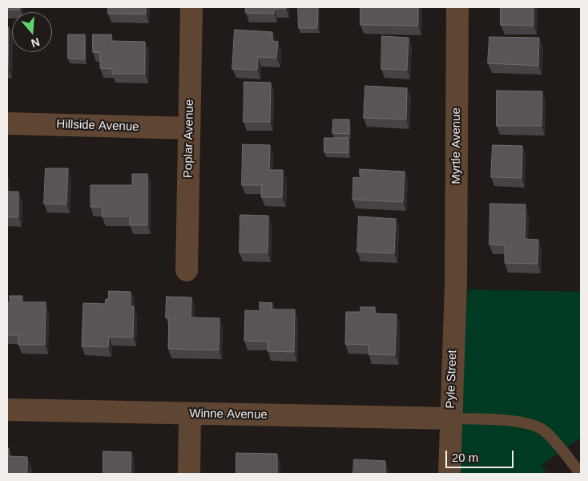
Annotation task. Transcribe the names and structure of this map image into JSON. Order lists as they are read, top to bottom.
{
  "streets": {
    "street": [
      "Hillside Avenue",
      "Poplar Avenue",
      "Myrtle Avenue",
      "Pyle Street",
      "Winne Avenue"
    ]
  },
  "crossings": [
    ["Hillside Avenue", "Poplar Avenue"],
    ["Myrtle Avenue", "Pyle Street"],
    ["Pyle Street", "Winne Avenue"]
  ],
  "scale_bar": "20 m",
  "north": "bottom"
}
